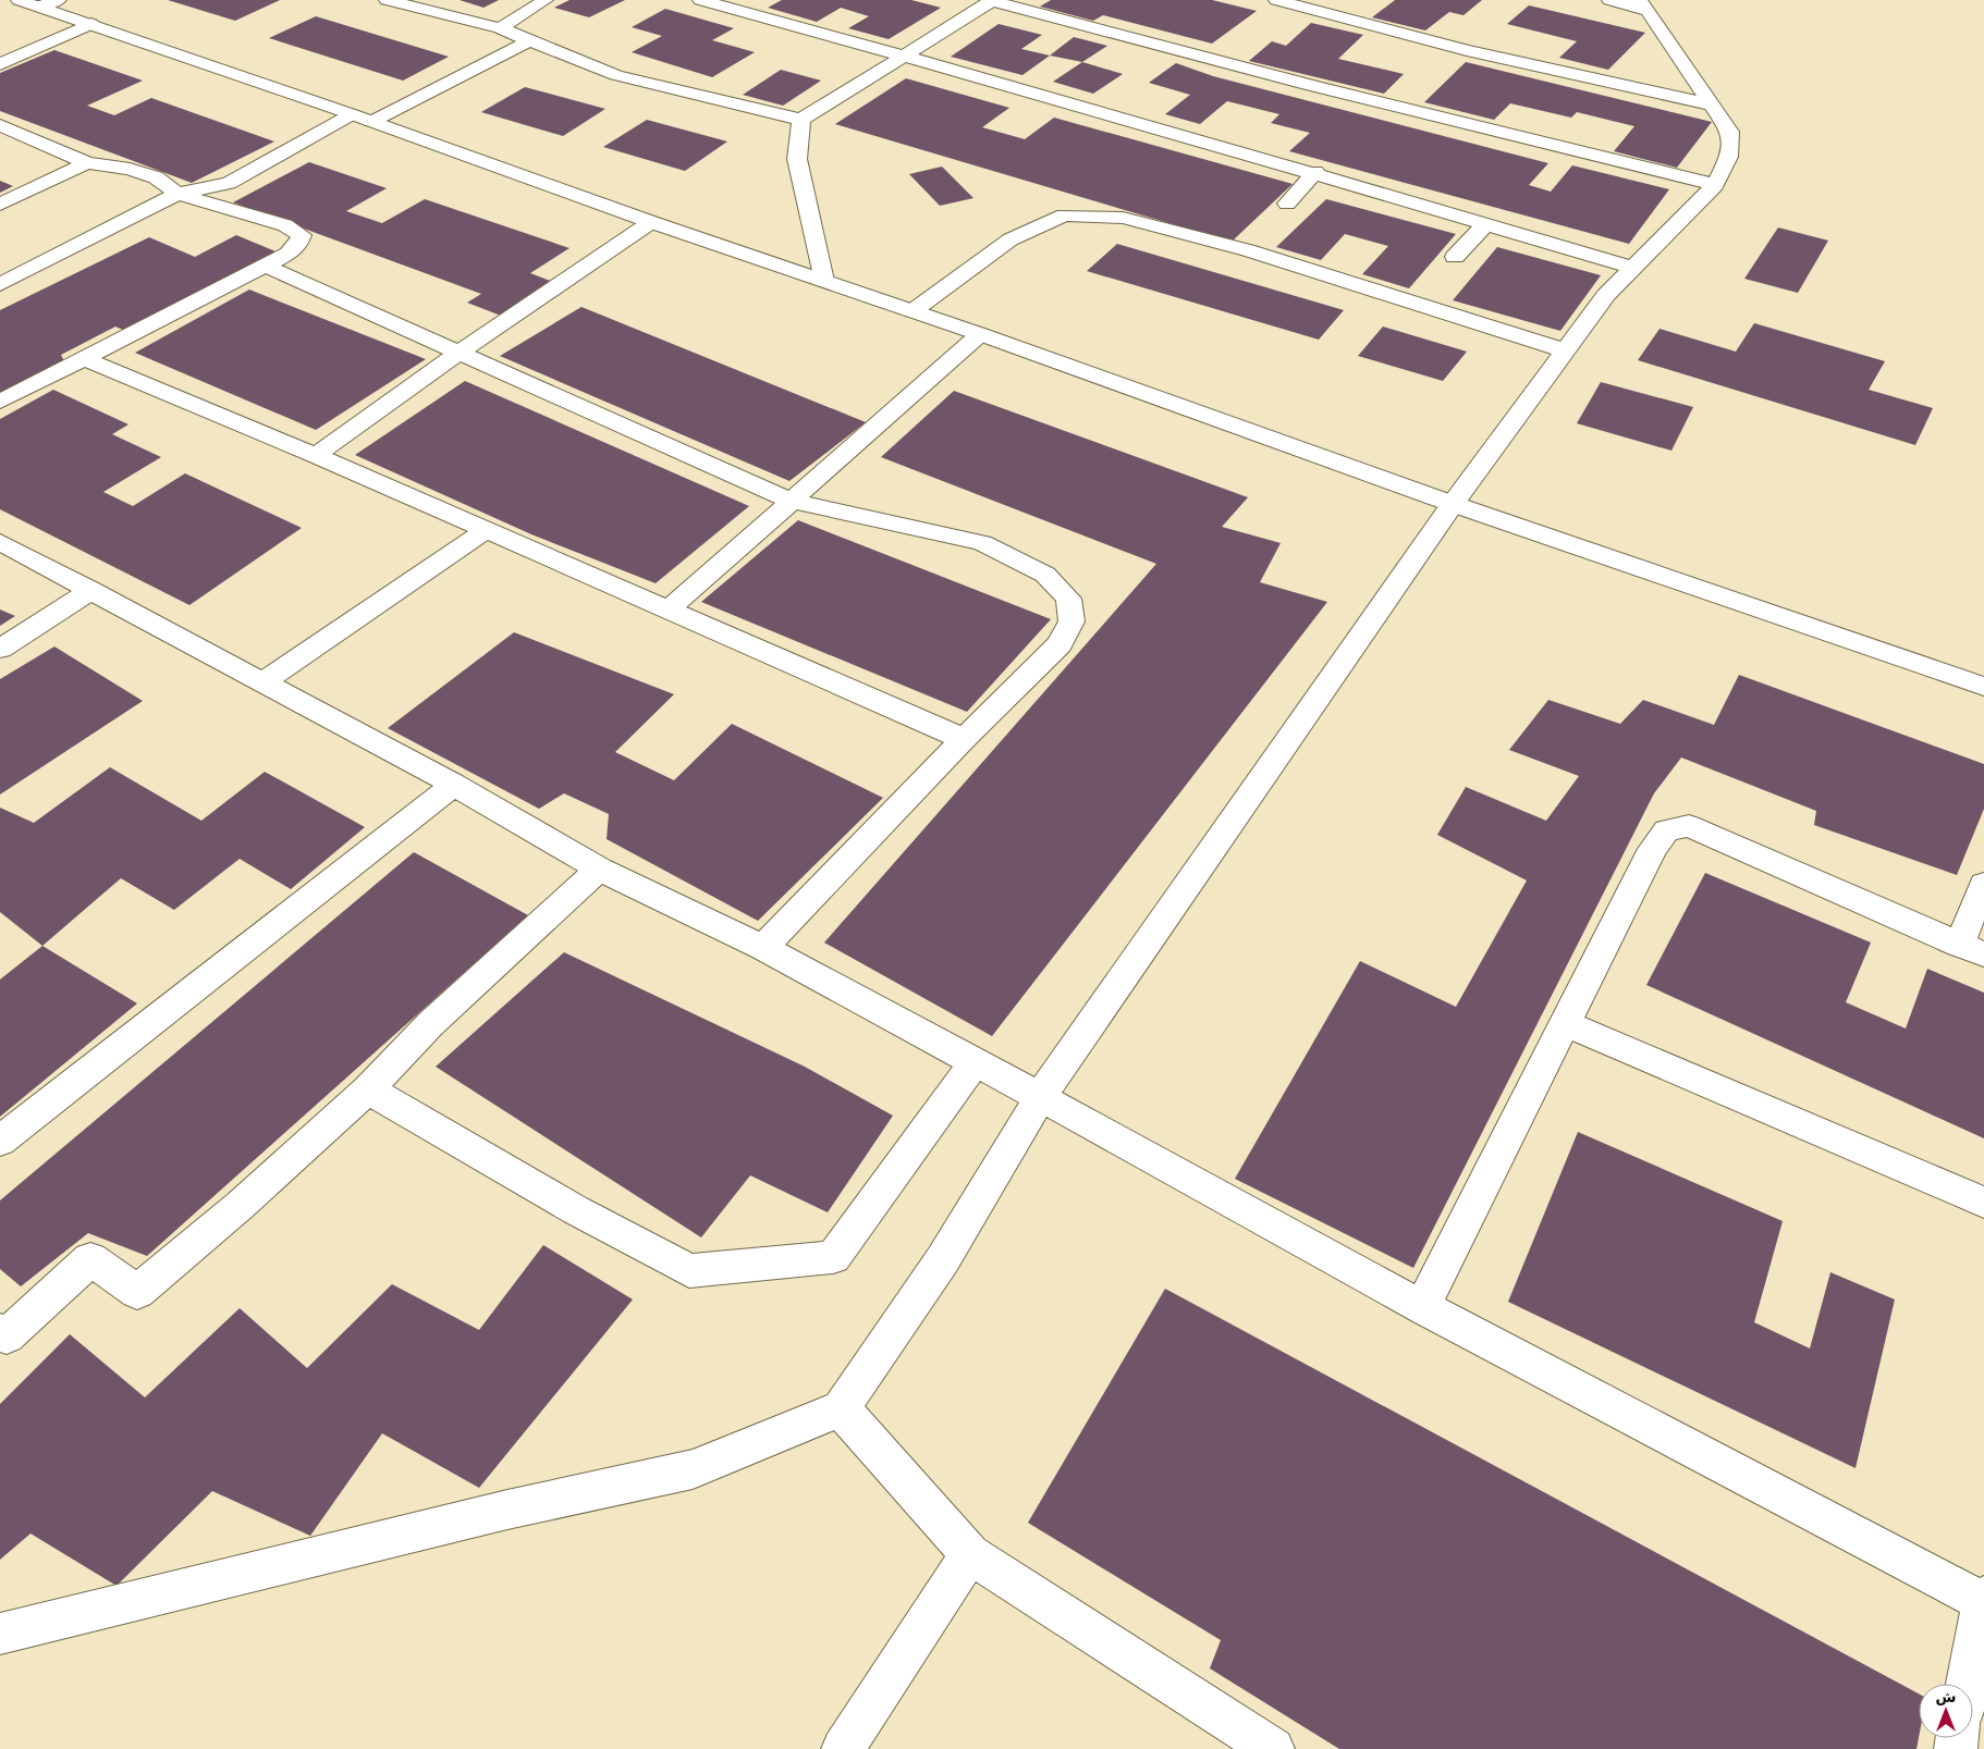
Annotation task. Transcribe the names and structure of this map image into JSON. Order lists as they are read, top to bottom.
{
  "north": "top"
}
